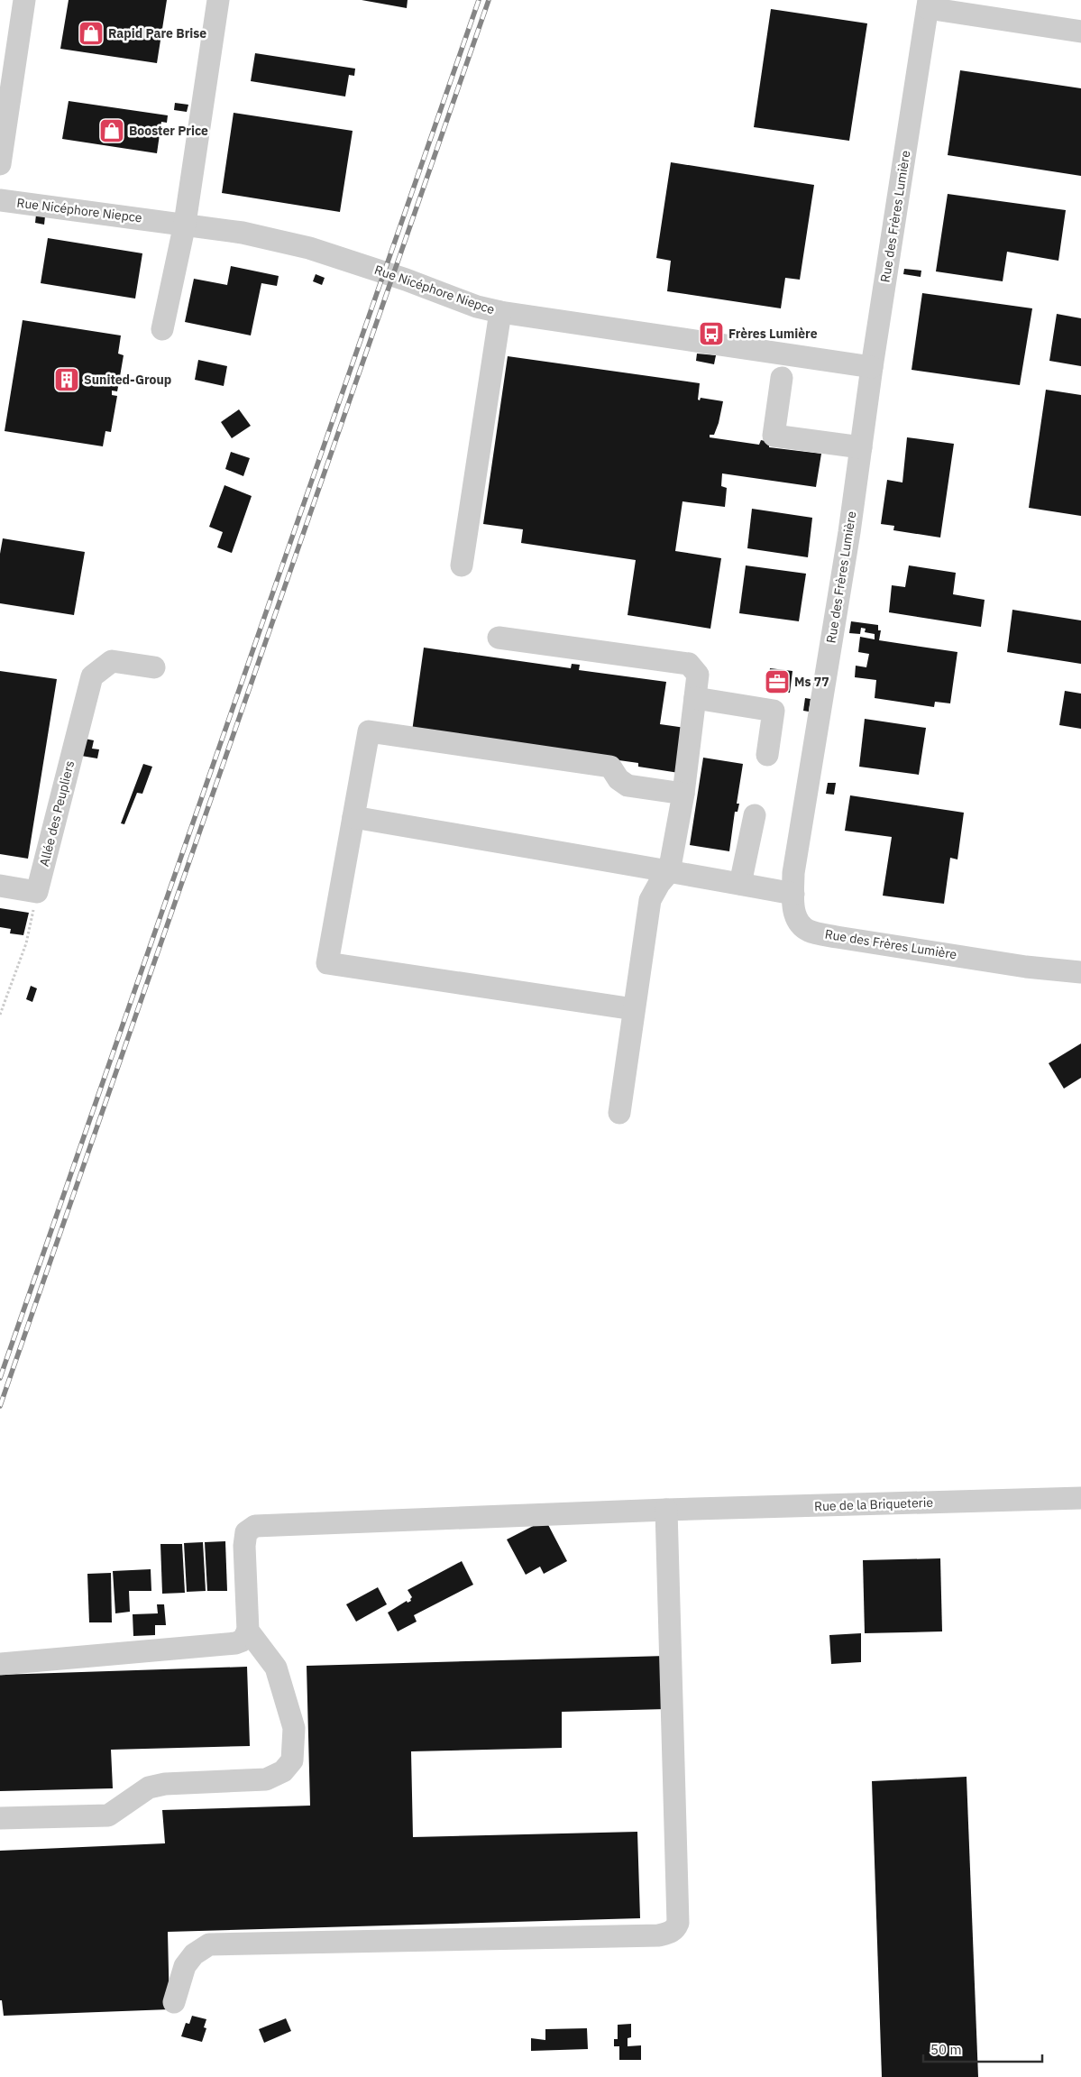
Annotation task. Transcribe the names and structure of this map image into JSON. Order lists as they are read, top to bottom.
{
  "streets": {
    "street": [
      "Rue Nicéphore Niepce",
      "Rue des Frères Lumière",
      "Allée des Peupliers",
      "Rue de la Briqueterie"
    ]
  },
  "crossings": [
    ["Rue Nicéphore Niepce", "Rue des Frères Lumière"]
  ],
  "places": {
    "shop": ["Rapid Pare Brise", "Booster Price"],
    "bus stop": ["Frères Lumière"],
    "building": ["Sunited-Group"],
    "office": ["Ms 77"]
  },
  "scale_bar": "50 m"
}
